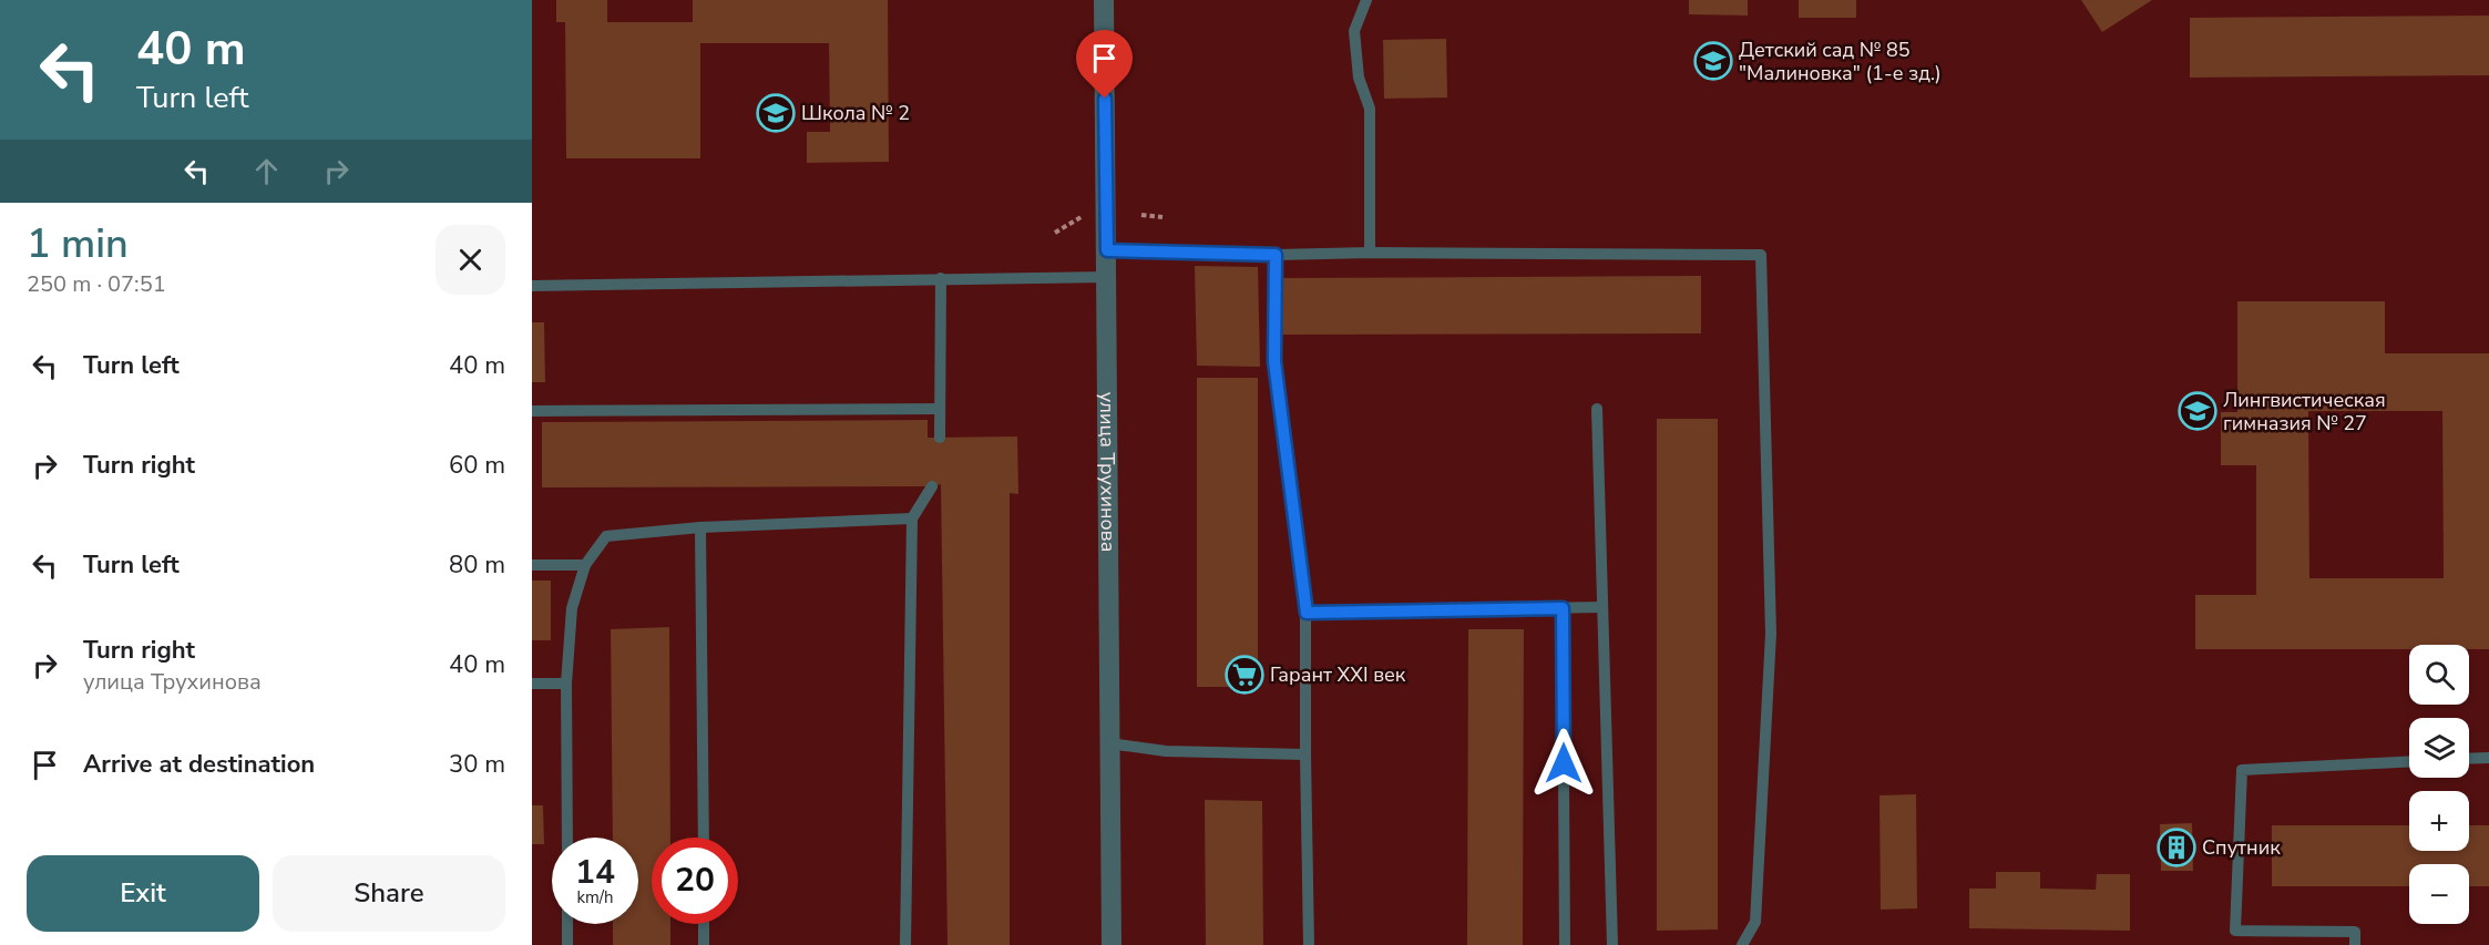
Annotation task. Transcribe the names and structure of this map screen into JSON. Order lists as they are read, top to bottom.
{
  "streets": {
    "street": ["улица Трухинова"]
  },
  "places": {
    "school or university": ["Детский сад № 85 \"Малиновка\" (1-е зд.)", "Школа № 2", "Лингвистическая гимназия № 27"],
    "supermarket": ["Гарант XXI век"],
    "building": ["Спутник"]
  },
  "page": {
    "turn": ["40 m", "Turn left"],
    "heading": ["1 min", "250 m · 07:51"],
    "list": [
      {
        "name": "Turn left",
        "value": "40 m"
      },
      {
        "name": "Turn right",
        "value": "60 m"
      },
      {
        "name": "Turn left",
        "value": "80 m"
      },
      {
        "name": "Turn right",
        "note": "улица Трухинова",
        "value": "40 m"
      },
      {
        "name": "Arrive at destination",
        "value": "30 m"
      }
    ],
    "map_buttons": ["+", "−"],
    "speed": "14 km/h",
    "limit": "20",
    "buttons": ["Exit", "Share"]
  }
}
